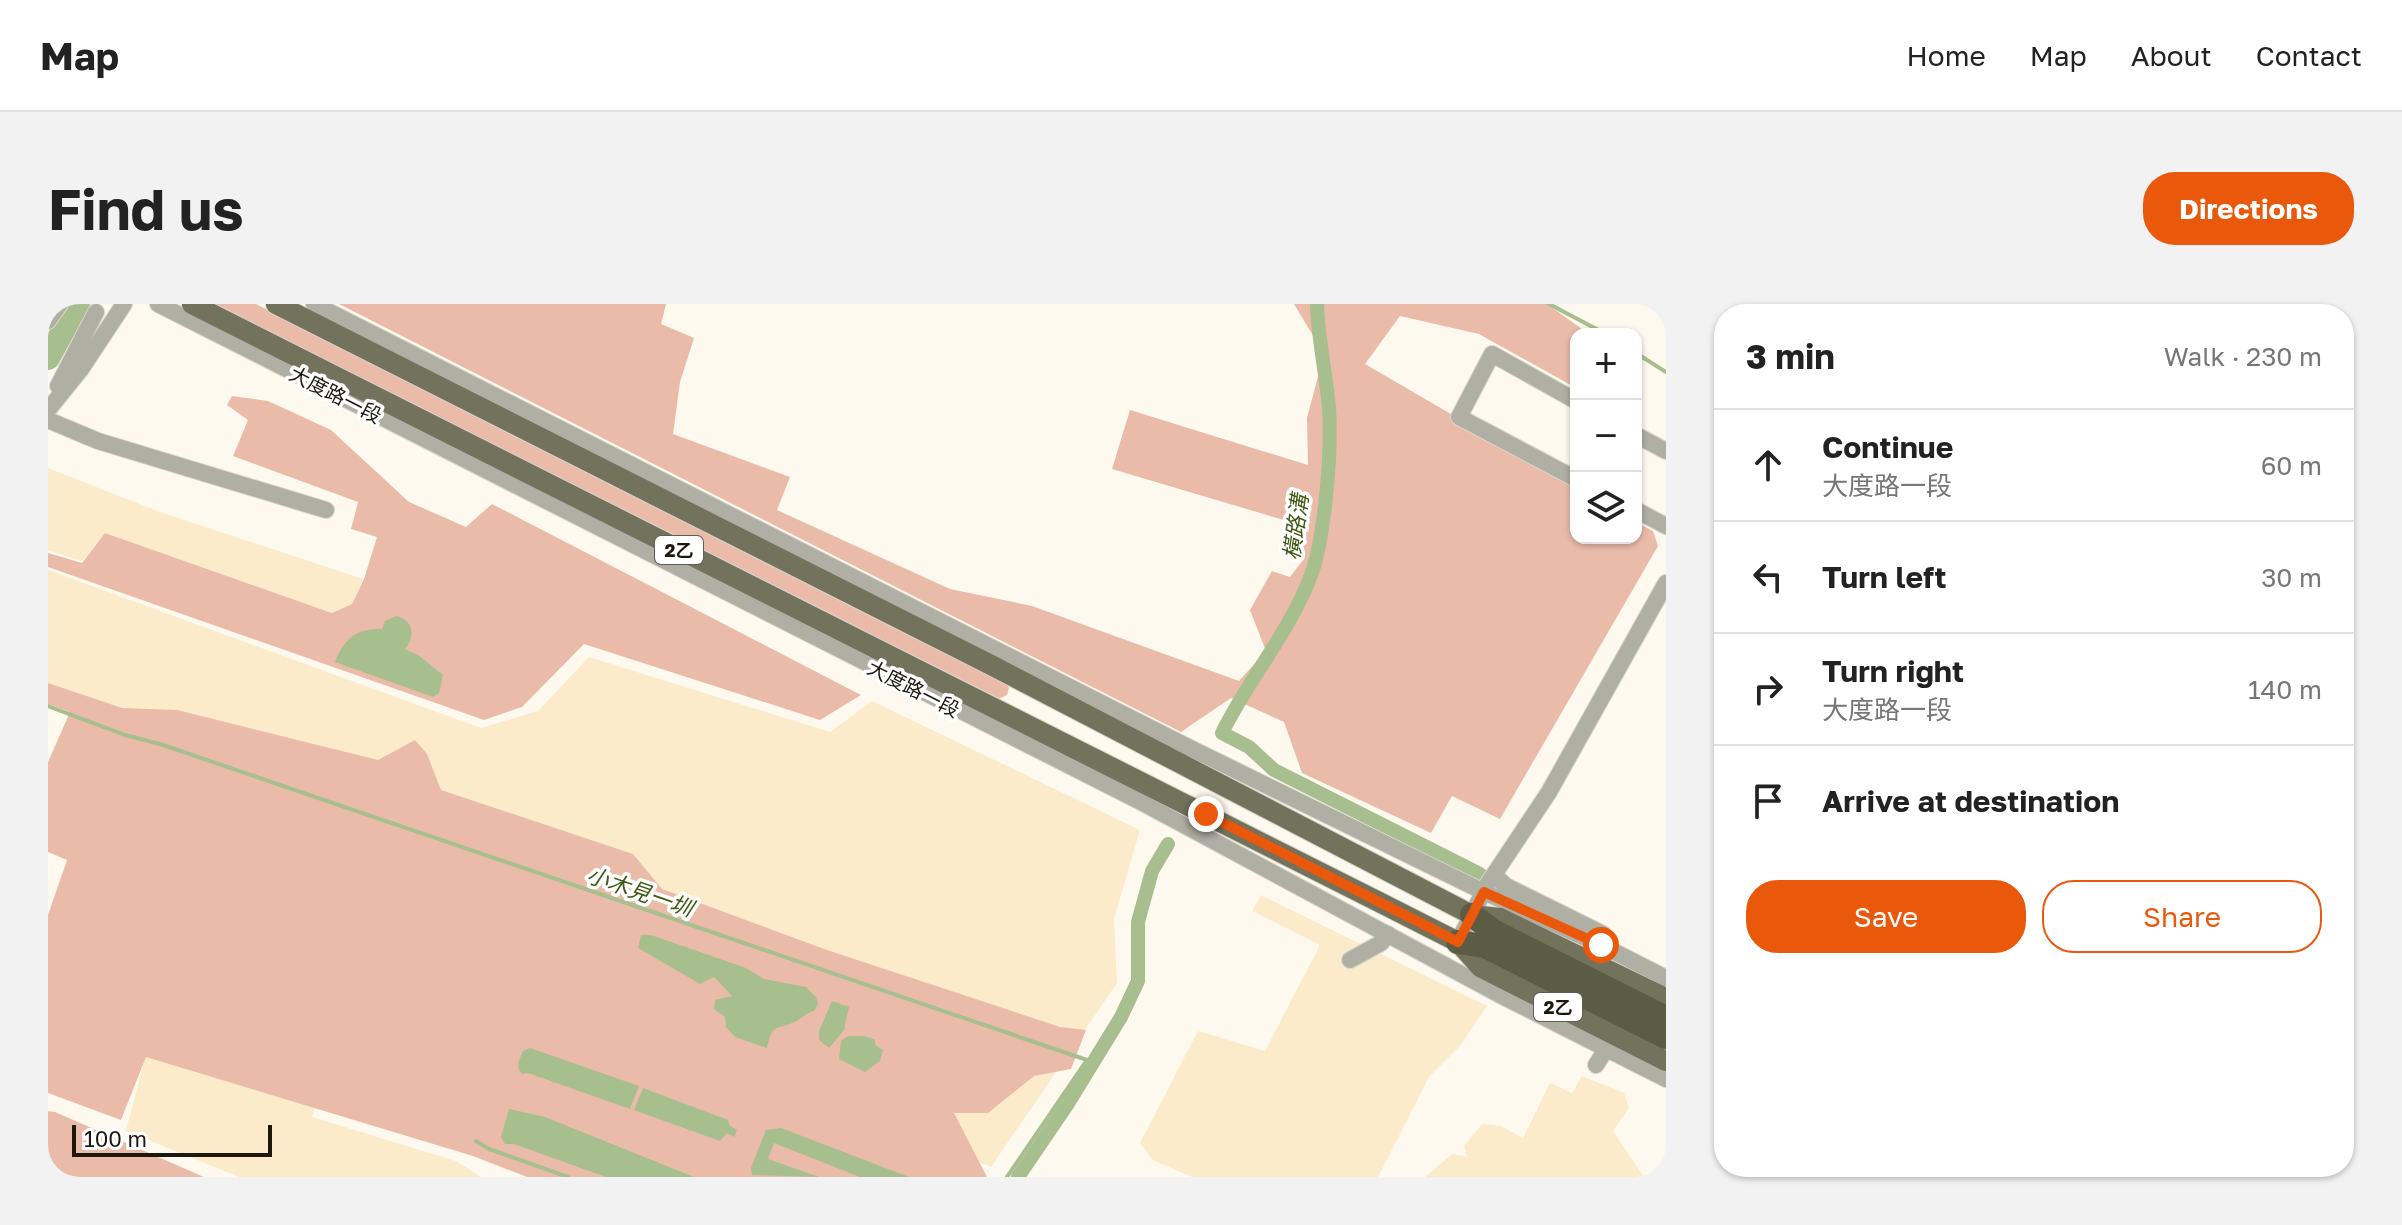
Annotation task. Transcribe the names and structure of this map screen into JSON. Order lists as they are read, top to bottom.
{
  "streets": {
    "main road": ["大度路一段", "2乙"]
  },
  "water": ["橫路溝", "小木見一圳"],
  "scale_bar": "100 m",
  "page": {
    "header": "Map",
    "nav": [
      "Home",
      "Map",
      "About",
      "Contact"
    ],
    "buttons": [
      "Directions",
      ["Save", "Share"]
    ],
    "title": "Find us",
    "heading": ["3 min", "Walk · 230 m"],
    "map_buttons": ["+", "−"],
    "list": [
      ["Continue", "大度路一段", "60 m"],
      ["Turn left", "30 m"],
      ["Turn right", "大度路一段", "140 m"],
      "Arrive at destination"
    ],
    "scale": "100 m"
  }
}
